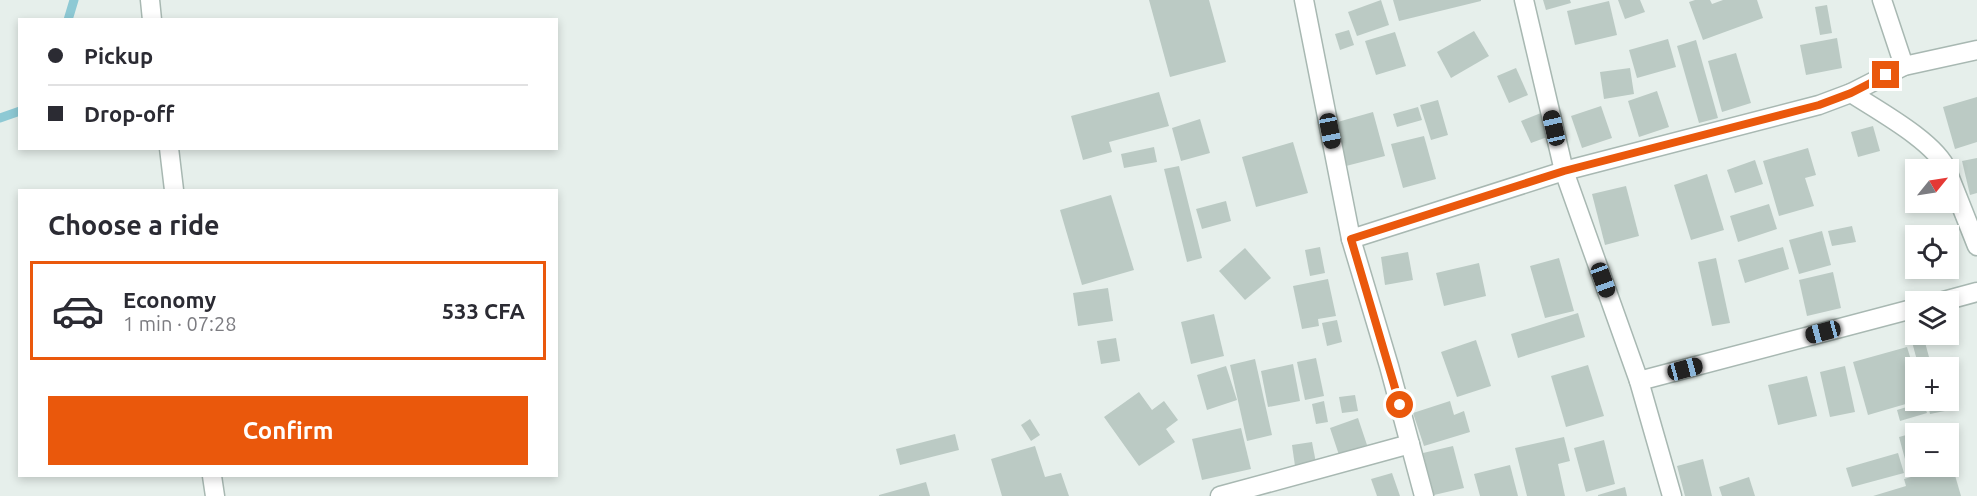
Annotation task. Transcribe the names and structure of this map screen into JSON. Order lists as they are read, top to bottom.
{
  "north": "top right",
  "page": {
    "banner": ["Pickup", "Drop-off"],
    "map_buttons": ["+", "−"],
    "heading": "Choose a ride",
    "list": [
      {
        "name": "Economy",
        "note": "1 min · 07:28",
        "value": "533 CFA"
      }
    ],
    "buttons": "Confirm"
  }
}
